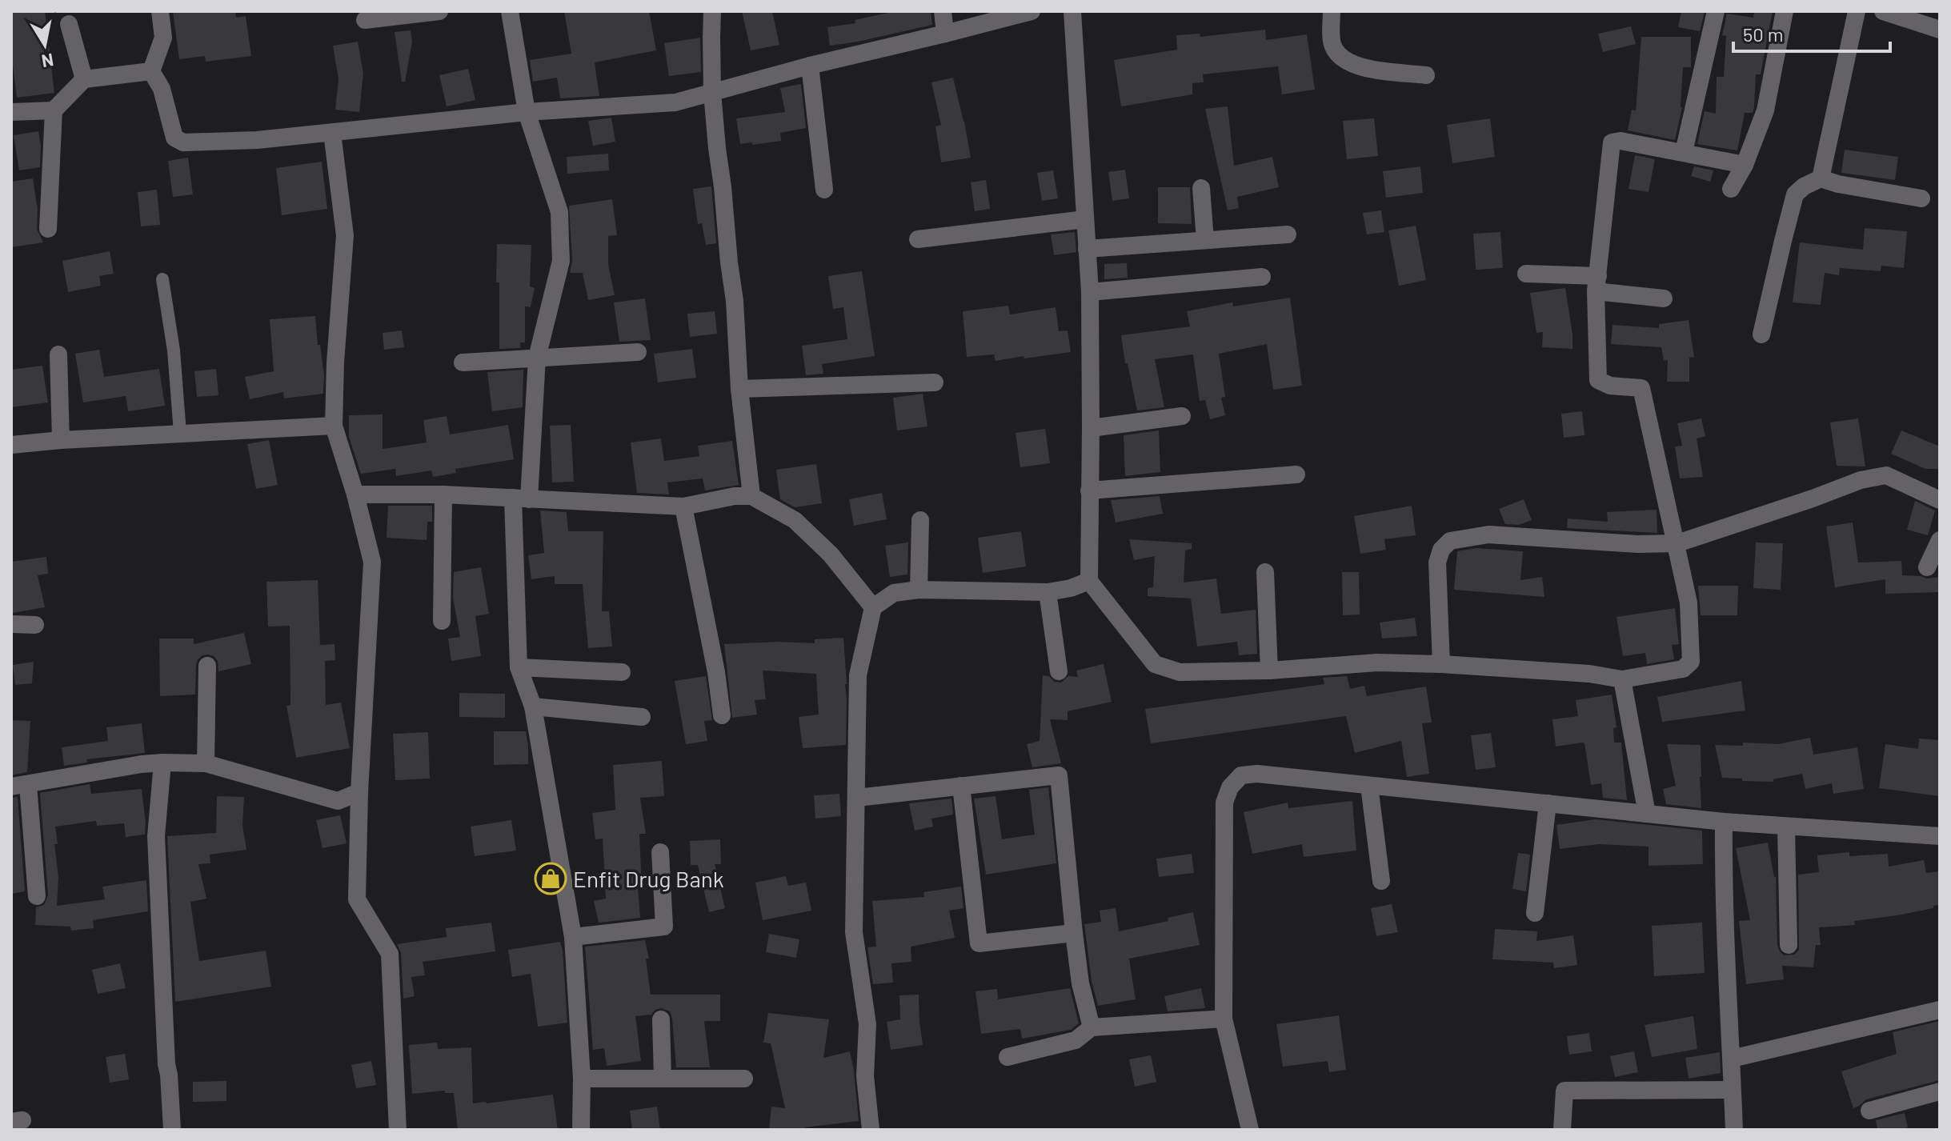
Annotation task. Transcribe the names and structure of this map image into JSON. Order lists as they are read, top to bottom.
{
  "places": {
    "shop": ["Enfit Drug Bank"]
  },
  "scale_bar": "50 m",
  "north": "bottom"
}
